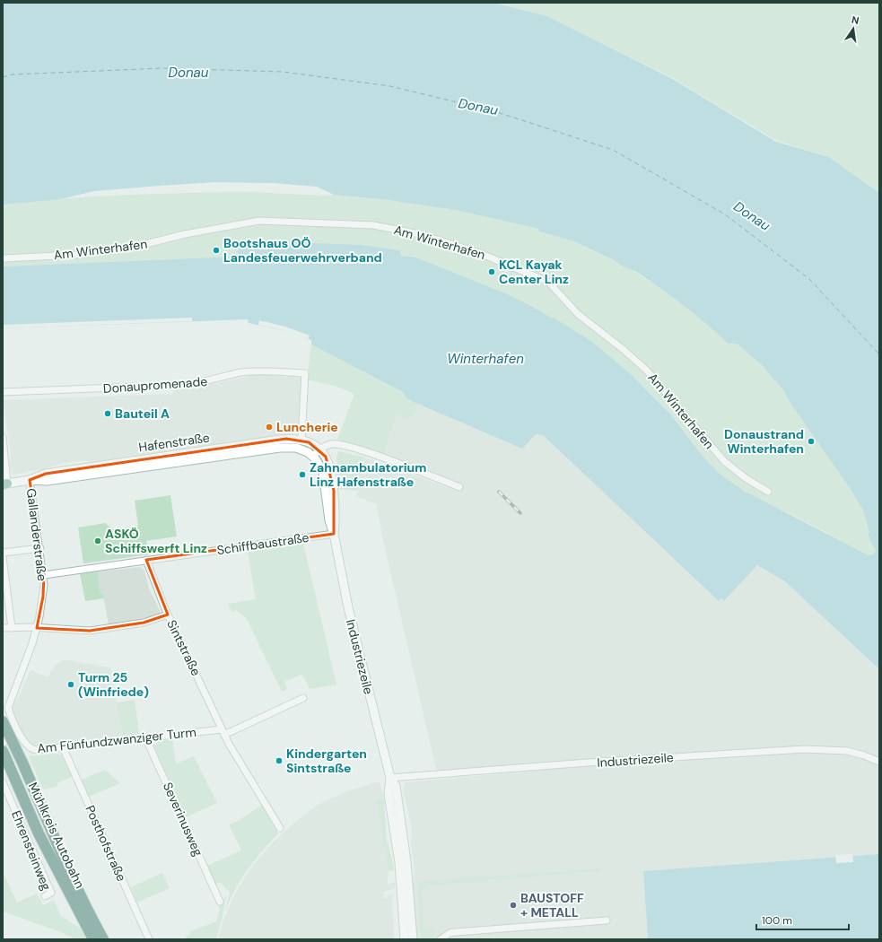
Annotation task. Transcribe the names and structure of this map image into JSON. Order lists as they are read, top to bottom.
{
  "streets": {
    "highway": ["Mühlkreis Autobahn"],
    "main road": ["Hafenstraße", "Industriezeile"],
    "street": [
      "Am Winterhafen",
      "Donaupromenade",
      "Gallanderstraße",
      "Schiffbaustraße",
      "Sintstraße",
      "Am Fünfundzwanziger Turm",
      "Severinusweg",
      "Posthofstraße",
      "Ehrensteinweg"
    ]
  },
  "crossings": [
    ["Donaupromenade", "Hafenstraße"],
    ["Hafenstraße", "Gallanderstraße"],
    ["Gallanderstraße", "Schiffbaustraße"],
    ["Gallanderstraße", "Am Fünfundzwanziger Turm"],
    ["Schiffbaustraße", "Sintstraße"],
    ["Schiffbaustraße", "Industriezeile"],
    ["Sintstraße", "Am Fünfundzwanziger Turm"],
    ["Am Fünfundzwanziger Turm", "Severinusweg"],
    ["Am Fünfundzwanziger Turm", "Posthofstraße"]
  ],
  "water": ["Donau", "Winterhafen"],
  "places": [
    "Bootshaus OÖ Landesfeuerwehrverband",
    "KCL Kayak Center Linz",
    "Bauteil A",
    "Luncherie",
    "Donaustrand Winterhafen",
    "Zahnambulatorium Linz Hafenstraße",
    "ASKÖ Schiffswerft Linz",
    "Turm 25 (Winfriede)",
    "Kindergarten Sintstraße",
    "BAUSTOFF + METALL"
  ],
  "scale_bar": "100 m",
  "north": "top"
}
